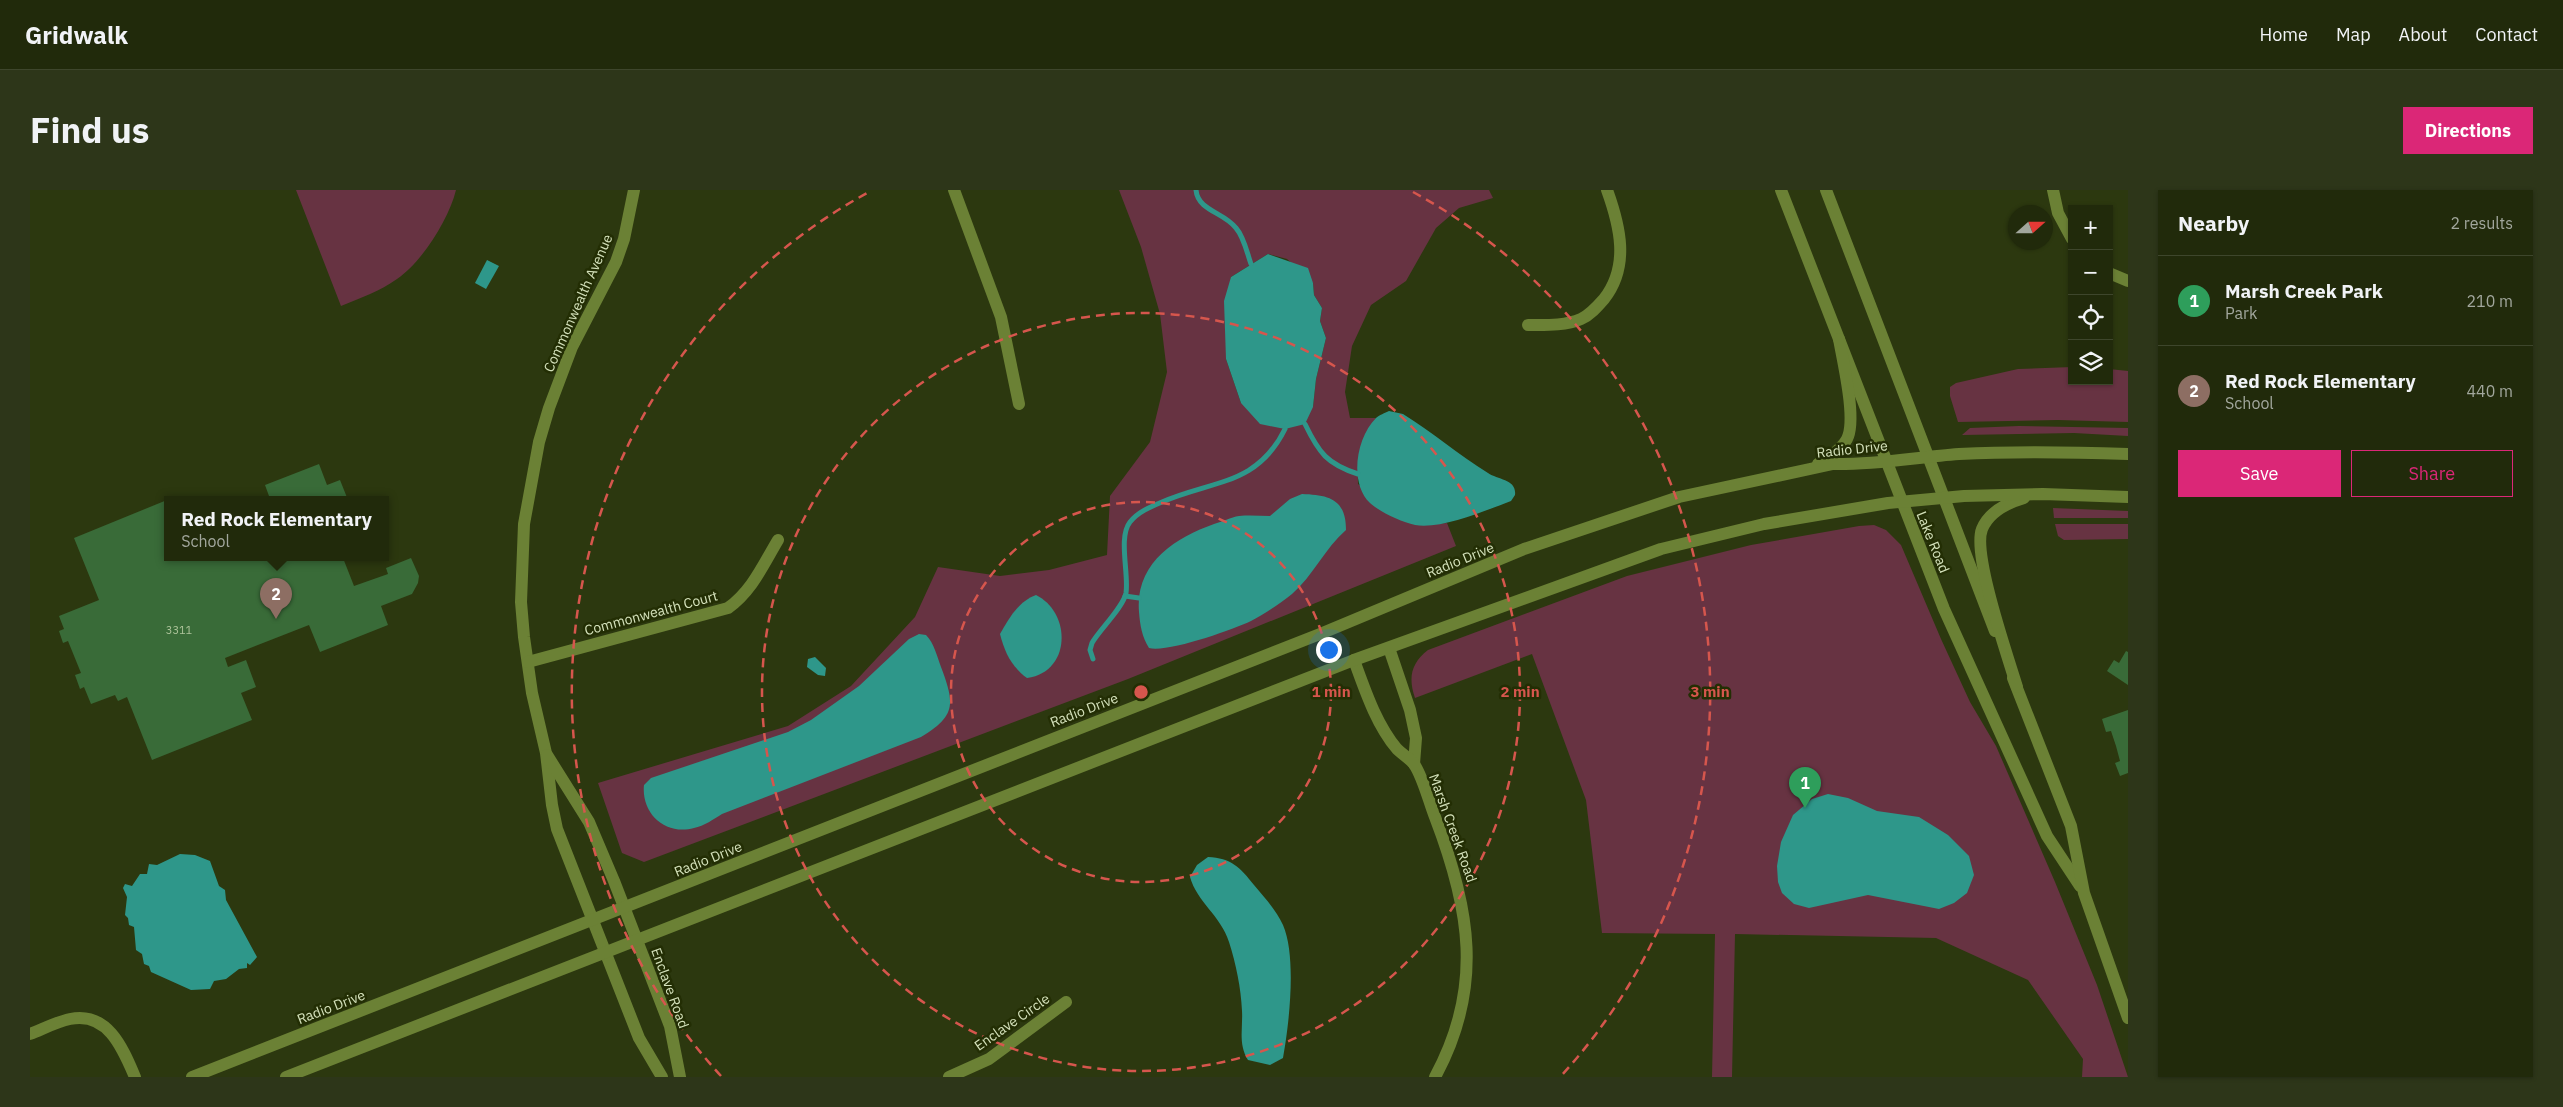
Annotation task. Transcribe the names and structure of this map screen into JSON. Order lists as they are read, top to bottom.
{
  "streets": {
    "street": [
      "Commonwealth Avenue",
      "Radio Drive",
      "Lake Road",
      "Commonwealth Court",
      "Marsh Creek Road",
      "Enclave Road",
      "Enclave Circle"
    ]
  },
  "crossings": [
    ["Commonwealth Avenue", "Radio Drive"],
    ["Commonwealth Avenue", "Commonwealth Court"],
    ["Commonwealth Avenue", "Enclave Road"],
    ["Radio Drive", "Lake Road"]
  ],
  "house_numbers": ["3311"],
  "north": "right",
  "page": {
    "header": "Gridwalk",
    "nav": [
      "Home",
      "Map",
      "About",
      "Contact"
    ],
    "title": "Find us",
    "buttons": [
      "Directions",
      ["Save", "Share"]
    ],
    "heading": ["Nearby", "2 results"],
    "map_buttons": ["+", "−"],
    "list": [
      {
        "mark": "1",
        "name": "Marsh Creek Park",
        "note": "Park",
        "value": "210 m"
      },
      {
        "mark": "2",
        "name": "Red Rock Elementary",
        "note": "School",
        "value": "440 m"
      }
    ],
    "popup": ["Red Rock Elementary", "School"],
    "pins": ["2", "1"]
  },
  "rings": ["1 min", "2 min", "3 min"]
}
